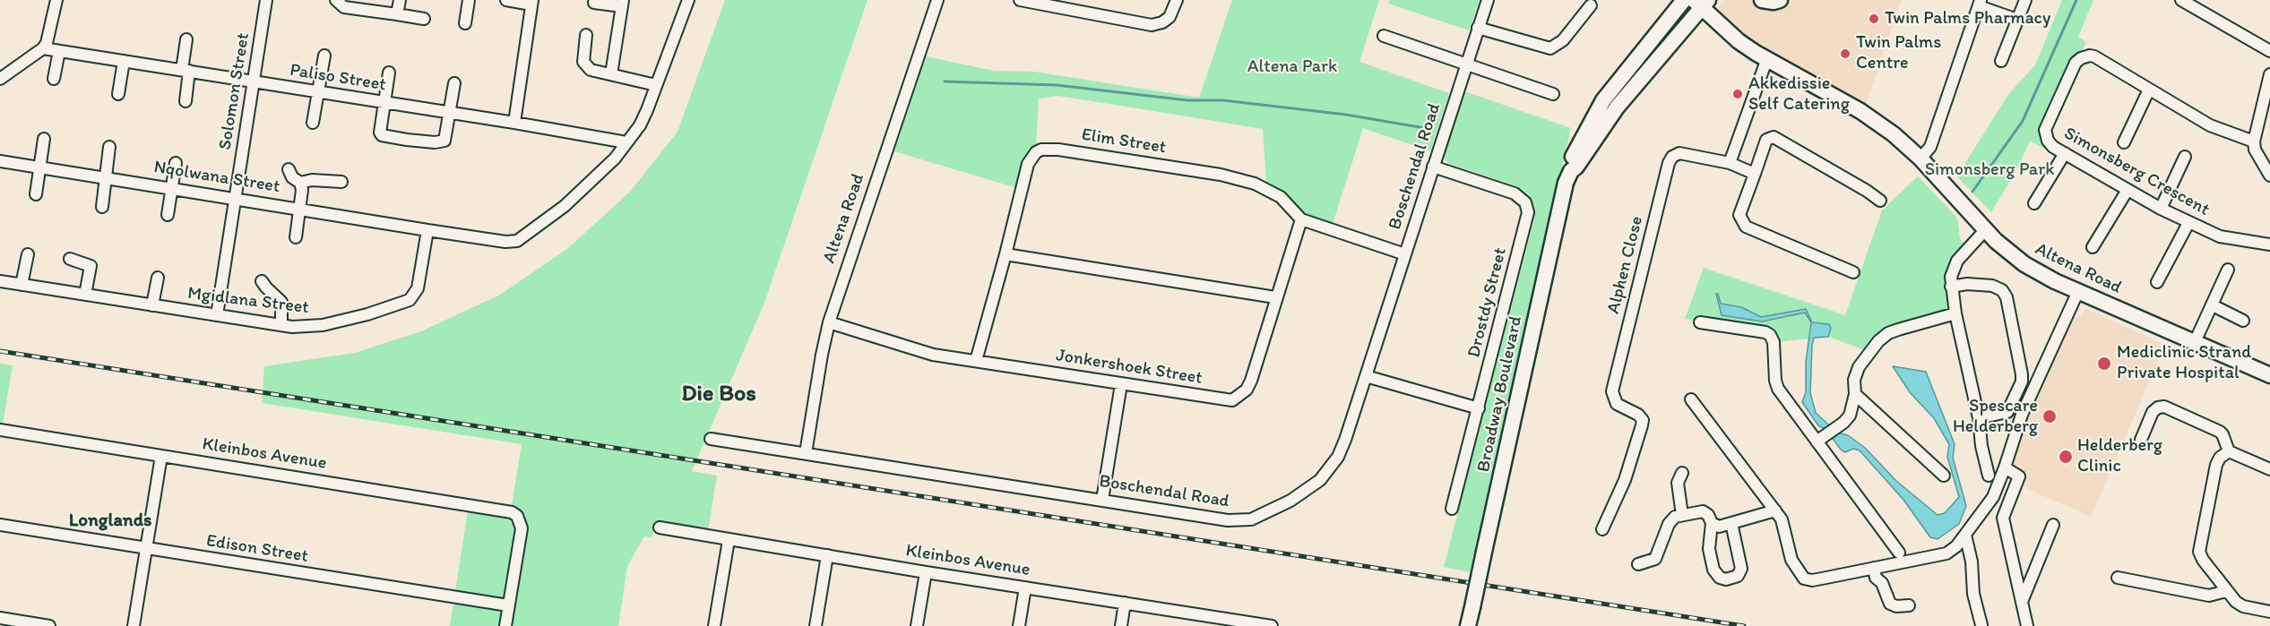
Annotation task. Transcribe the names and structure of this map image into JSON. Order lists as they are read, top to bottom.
{
  "streets": {
    "main road": ["Altena Road", "Broadway Boulevard"],
    "street": [
      "Paliso Street",
      "Solomon Street",
      "Elim Street",
      "Boschendal Road",
      "Simonsberg Crescent",
      "Nqolwana Street",
      "Alphen Close",
      "Mgidlana Street",
      "Drostdy Street",
      "Jonkershoek Street",
      "Kleinbos Avenue",
      "Edison Street"
    ]
  },
  "crossings": [
    ["Paliso Street", "Solomon Street"],
    ["Solomon Street", "Nqolwana Street"],
    ["Solomon Street", "Mgidlana Street"],
    ["Elim Street", "Boschendal Road"],
    ["Elim Street", "Jonkershoek Street"],
    ["Boschendal Road", "Altena Road"],
    ["Boschendal Road", "Drostdy Street"],
    ["Nqolwana Street", "Mgidlana Street"],
    ["Altena Road", "Jonkershoek Street"],
    ["Altena Road", "Broadway Boulevard"],
    ["Kleinbos Avenue", "Edison Street"]
  ],
  "districts": ["Die Bos", "Longlands"],
  "parks": ["Altena Park", "Simonsberg Park"],
  "places": [
    "Twin Palms Pharmacy",
    "Twin Palms Centre",
    "Akkedissie Self Catering",
    "Mediclinic Strand Private Hospital",
    "Spescare Helderberg",
    "Helderberg Clinic"
  ]
}
